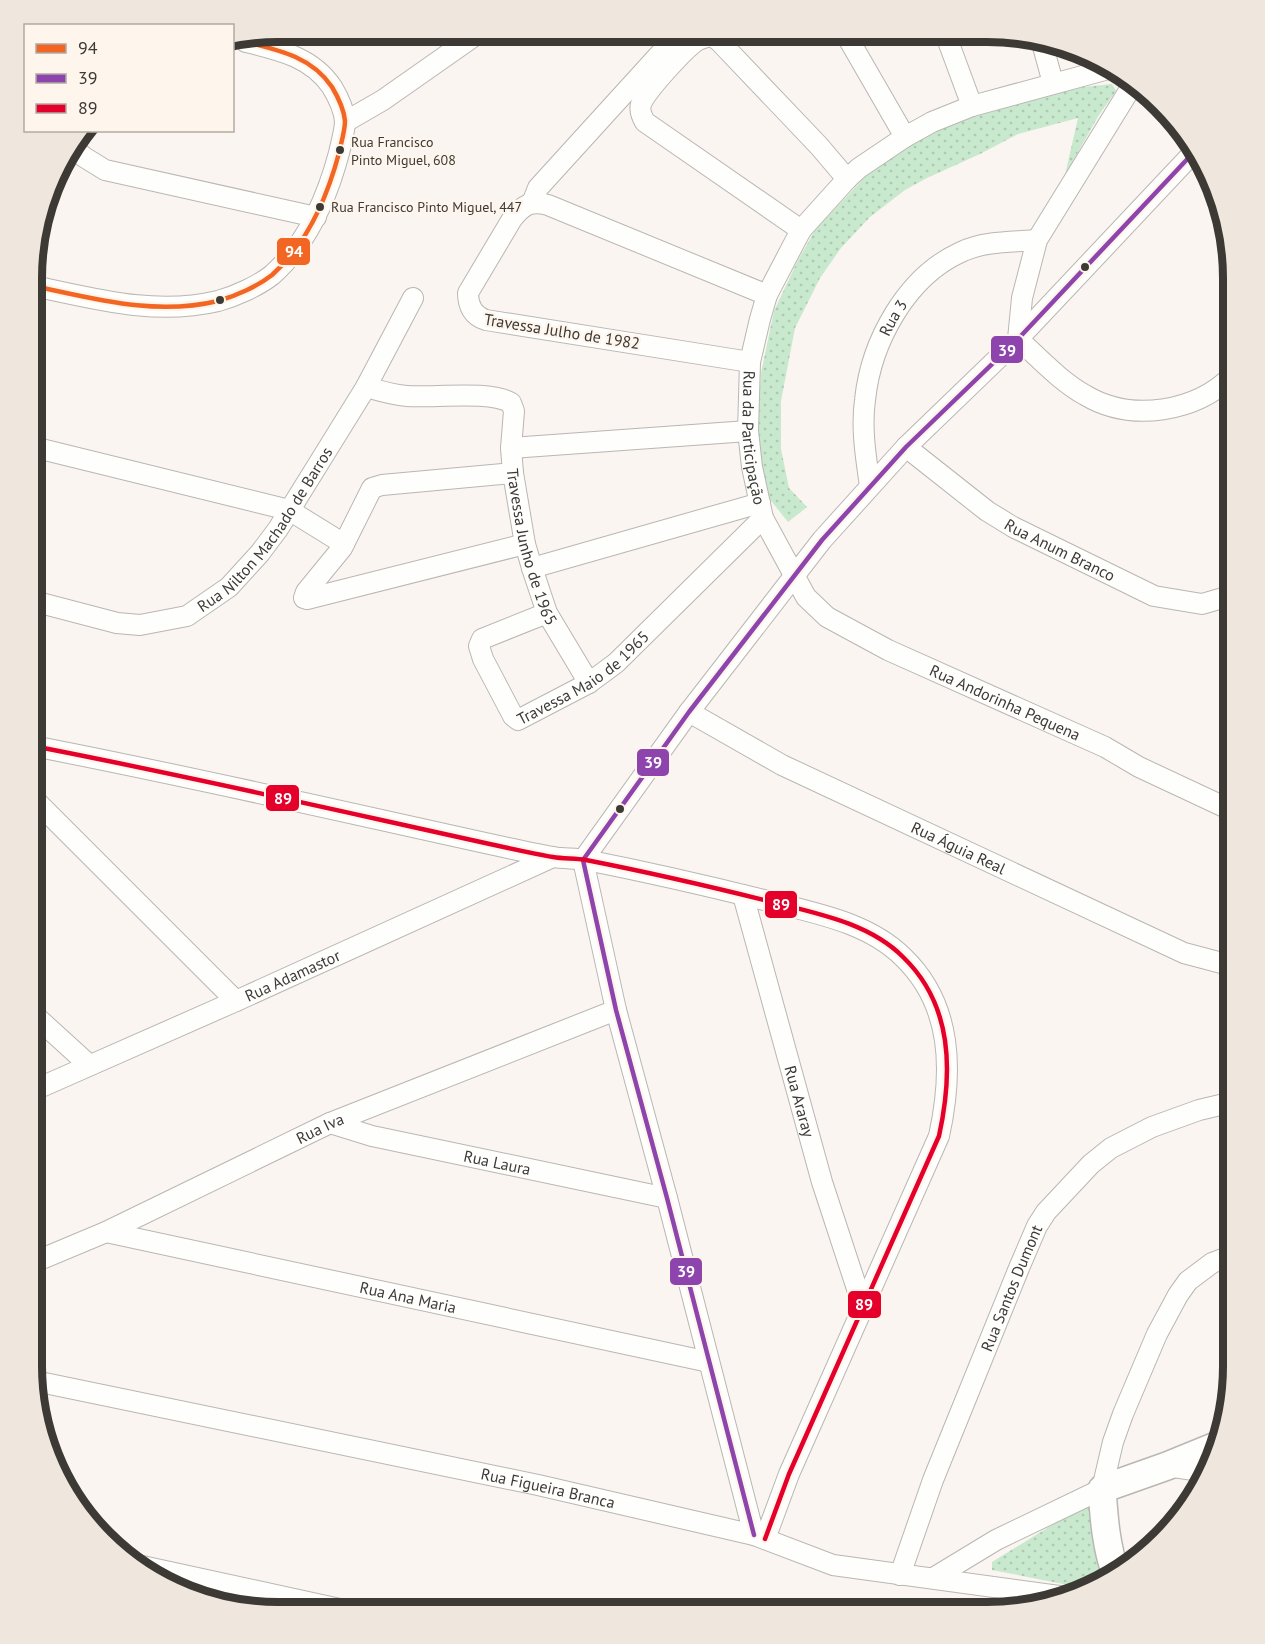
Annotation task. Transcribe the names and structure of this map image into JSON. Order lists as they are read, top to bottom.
{
  "streets": {
    "street": [
      "Rua 3",
      "Travessa Julho de 1982",
      "Rua da Participação",
      "Rua Nilton Machado de Barros",
      "Travessa Junho de 1965",
      "Rua Anum Branco",
      "Travessa Maio de 1965",
      "Rua Andorinha Pequena",
      "Rua Águia Real",
      "Rua Adamastor",
      "Rua Araray",
      "Rua Iva",
      "Rua Laura",
      "Rua Santos Dumont",
      "Rua Ana Maria",
      "Rua Figueira Branca"
    ]
  },
  "crossings": [
    ["Travessa Julho de 1982", "Rua da Participação"],
    ["Rua da Participação", "Travessa Maio de 1965"],
    ["Rua da Participação", "Rua Andorinha Pequena"],
    ["Rua Nilton Machado de Barros", "Travessa Junho de 1965"],
    ["Travessa Junho de 1965", "Travessa Maio de 1965"],
    ["Rua Iva", "Rua Laura"],
    ["Rua Iva", "Rua Ana Maria"],
    ["Rua Santos Dumont", "Rua Figueira Branca"]
  ],
  "places": ["Rua Francisco Pinto Miguel, 608", "Rua Francisco Pinto Miguel, 447"],
  "lines": ["transit line 94", "transit line 39", "transit line 89"],
  "legend": ["94", "39", "89"]
}
